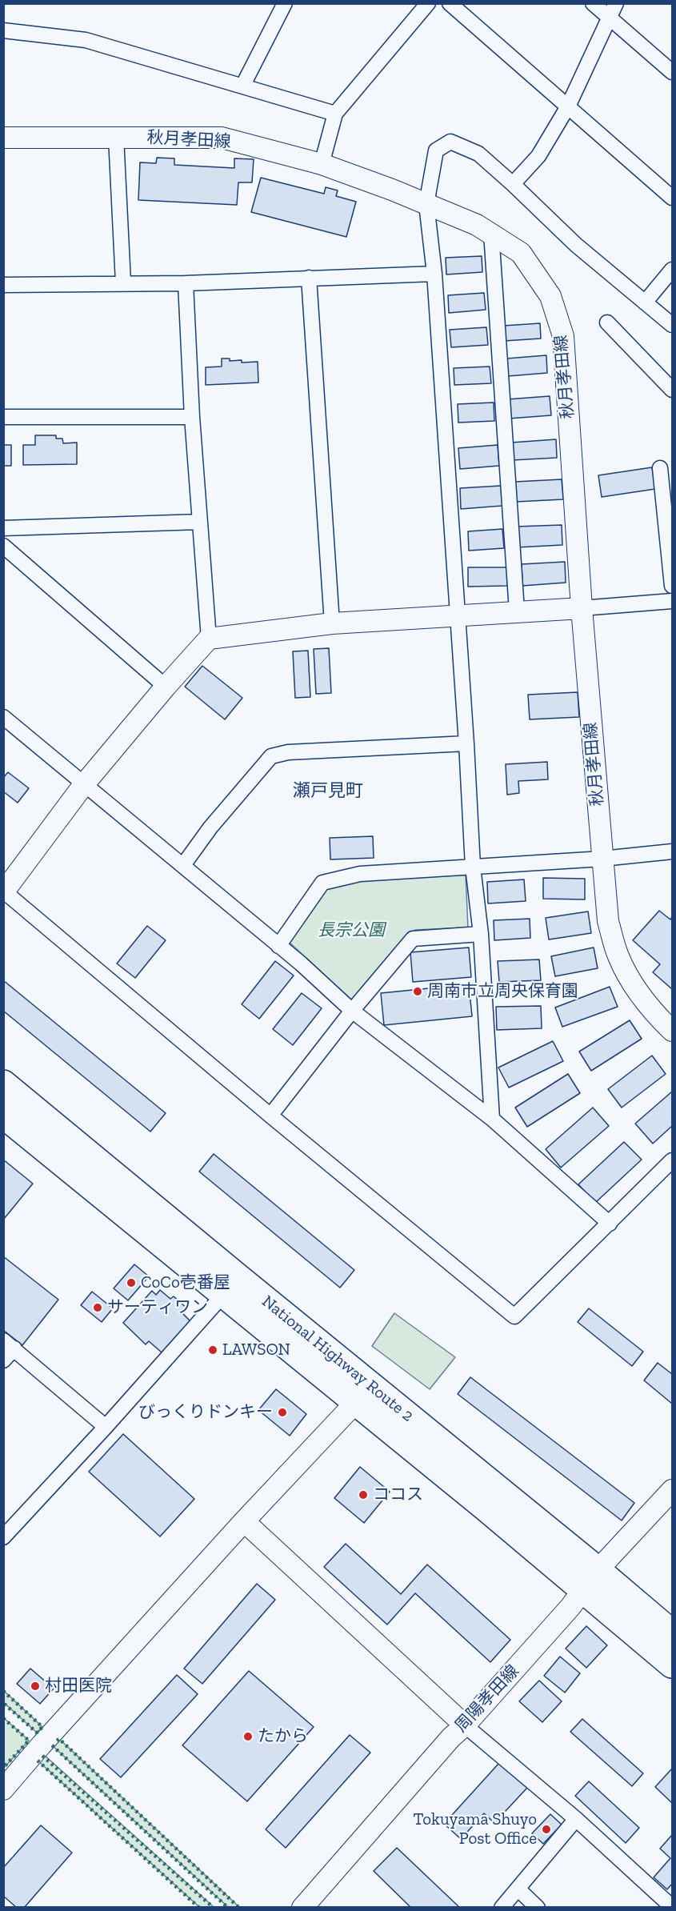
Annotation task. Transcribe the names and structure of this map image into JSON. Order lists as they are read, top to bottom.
{
  "streets": {
    "highway": ["National Highway Route 2"],
    "street": ["秋月孝田線", "周陽孝田線"]
  },
  "crossings": [
    ["National Highway Route 2", "周陽孝田線"]
  ],
  "districts": ["瀬戸見町"],
  "parks": ["長宗公園"],
  "places": [
    "周南市立周央保育園",
    "CoCo壱番屋",
    "サーティワン",
    "LAWSON",
    "びっくりドンキー",
    "ココス",
    "村田医院",
    "たから",
    "Tokuyama Shuyo Post Office"
  ]
}
